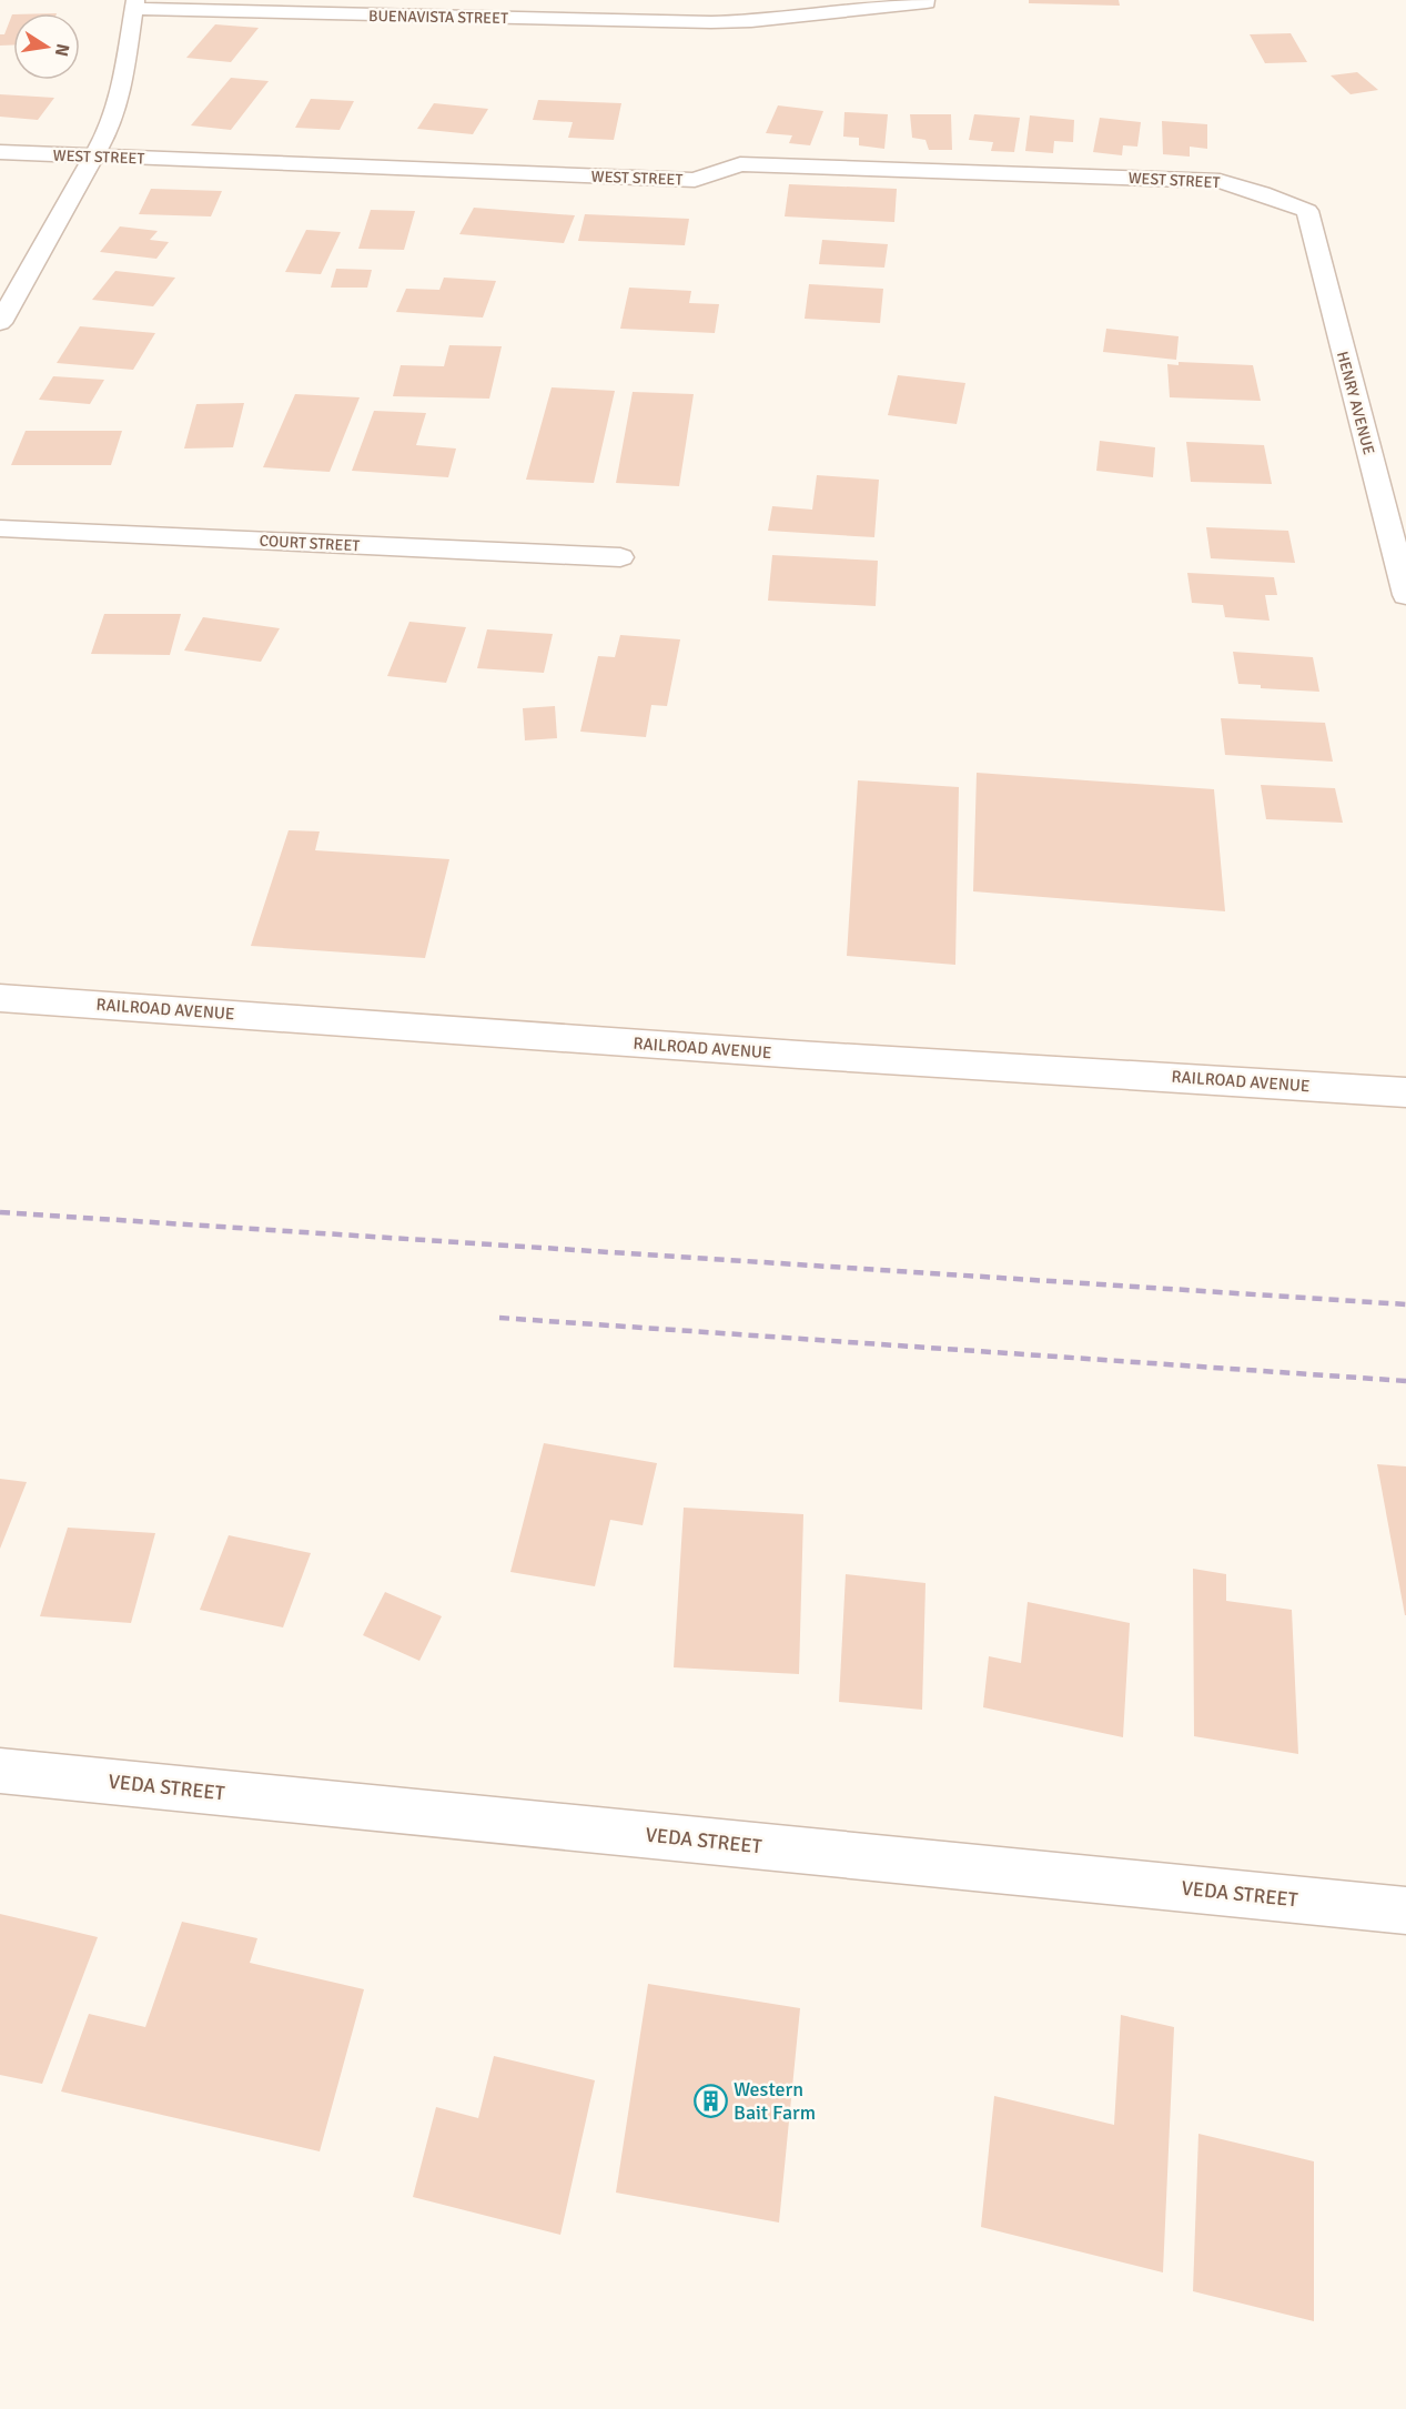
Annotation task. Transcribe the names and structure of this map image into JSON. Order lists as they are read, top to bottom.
{
  "streets": {
    "street": [
      "BUENAVISTA STREET",
      "WEST STREET",
      "HENRY AVENUE",
      "COURT STREET",
      "RAILROAD AVENUE",
      "VEDA STREET"
    ]
  },
  "crossings": [
    ["WEST STREET", "HENRY AVENUE"]
  ],
  "places": {
    "building": ["Western Bait Farm"]
  },
  "north": "right"
}
